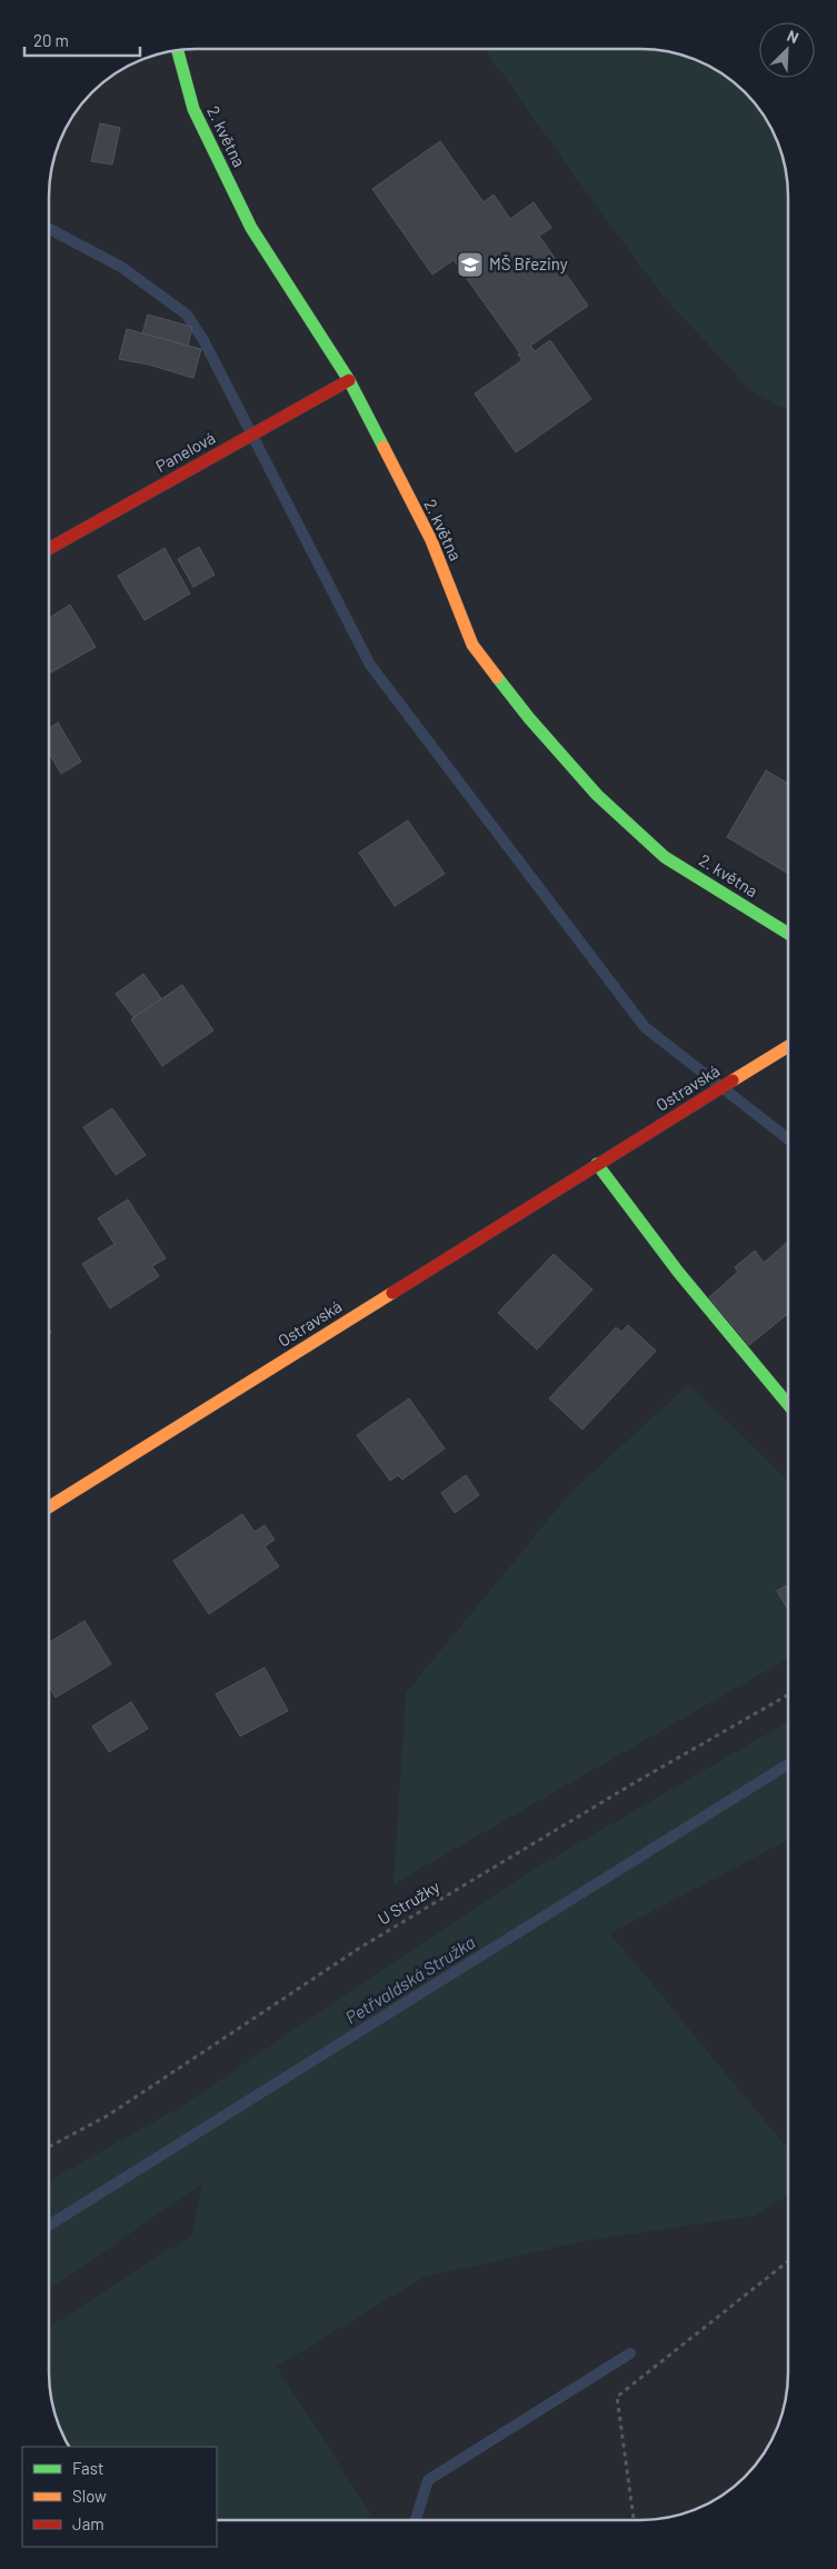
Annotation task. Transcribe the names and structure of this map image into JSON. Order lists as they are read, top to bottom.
{
  "streets": {
    "street": ["2. května", "Panelová", "Ostravská"],
    "path": ["U Stružky"]
  },
  "crossings": [
    ["2. května", "Panelová"]
  ],
  "water": ["Petřvaldská Stružka"],
  "places": {
    "school or university": ["MŠ Březiny"]
  },
  "legend": ["Fast", "Slow", "Jam"],
  "scale_bar": "20 m",
  "north": "top right"
}
